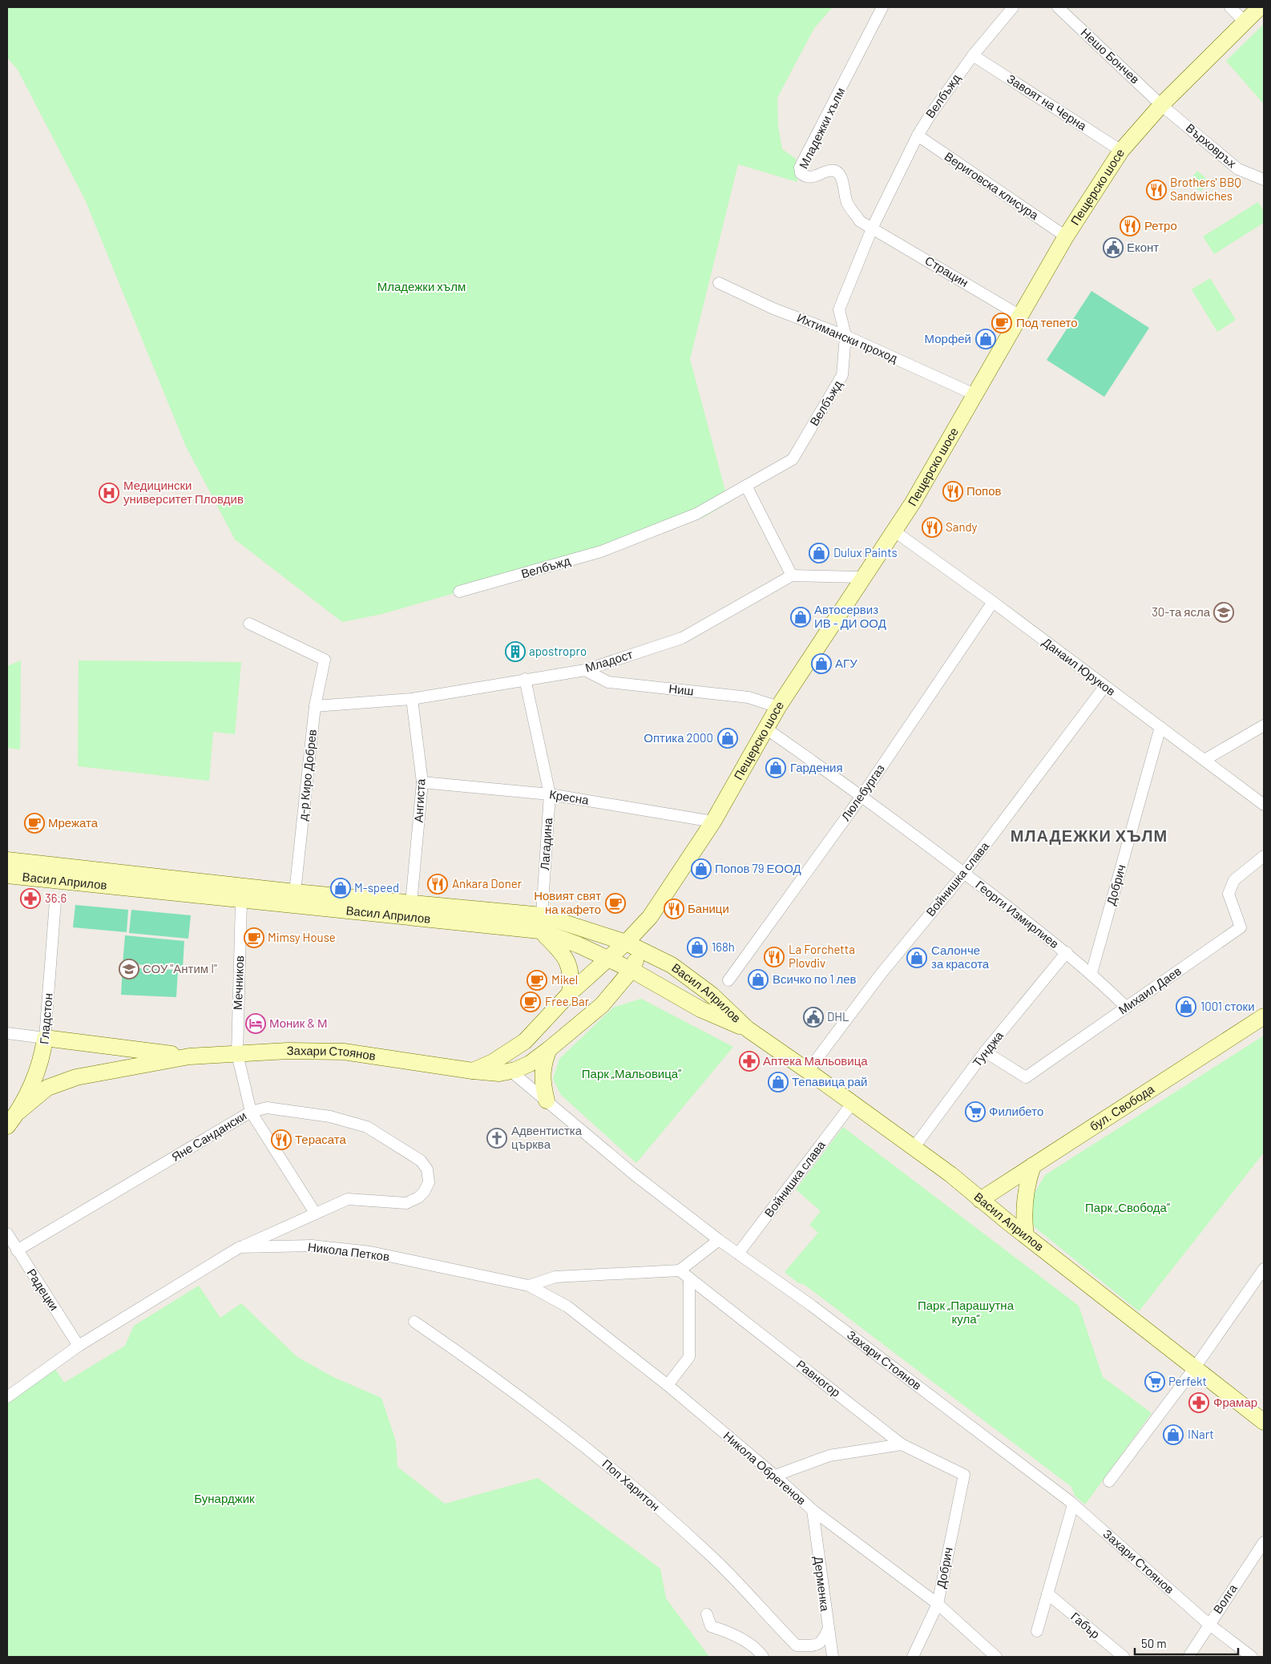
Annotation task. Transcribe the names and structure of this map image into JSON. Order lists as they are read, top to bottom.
{
  "streets": {
    "main road": [
      "Пещерско шосе",
      "Васил Априлов",
      "Гладстон",
      "Захари Стоянов",
      "бул. Свобода"
    ],
    "street": [
      "Нешо Бончев",
      "Велбъжд",
      "Завоят на Черна",
      "Младежки хълм",
      "Върховръх",
      "Вериговска клисура",
      "Страцин",
      "Ихтимански проход",
      "Младост",
      "Данаил Юруков",
      "Ниш",
      "д-р Киро Добрев",
      "Люлебургаз",
      "Кресна",
      "Ангиста",
      "Лагадина",
      "Войнишка слава",
      "Добрич",
      "Георги Измирлиев",
      "Мечников",
      "Михаил Даев",
      "Тунджа",
      "Яне Сандански",
      "Никола Петков",
      "Радецки",
      "Равногор",
      "Никола Обретенов",
      "Поп Харитон",
      "Дерменка",
      "Волга",
      "Габър"
    ]
  },
  "crossings": [
    ["Нешо Бончев", "Върховръх"],
    ["Нешо Бончев", "Пещерско шосе"],
    ["Велбъжд", "Завоят на Черна"],
    ["Велбъжд", "Младежки хълм"],
    ["Велбъжд", "Вериговска клисура"],
    ["Велбъжд", "Страцин"],
    ["Велбъжд", "Ихтимански проход"],
    ["Завоят на Черна", "Пещерско шосе"],
    ["Младежки хълм", "Страцин"],
    ["Върховръх", "Пещерско шосе"],
    ["Вериговска клисура", "Пещерско шосе"],
    ["Пещерско шосе", "Страцин"],
    ["Пещерско шосе", "Ихтимански проход"],
    ["Пещерско шосе", "Данаил Юруков"],
    ["Пещерско шосе", "Ниш"],
    ["Пещерско шосе", "Кресна"],
    ["Пещерско шосе", "Васил Априлов"],
    ["Пещерско шосе", "Георги Измирлиев"],
    ["Пещерско шосе", "Захари Стоянов"],
    ["Младост", "Ниш"],
    ["Младост", "д-р Киро Добрев"],
    ["Младост", "Ангиста"],
    ["Младост", "Лагадина"],
    ["Данаил Юруков", "Люлебургаз"],
    ["Данаил Юруков", "Войнишка слава"],
    ["Данаил Юруков", "Добрич"],
    ["д-р Киро Добрев", "Васил Априлов"],
    ["Люлебургаз", "Георги Измирлиев"],
    ["Кресна", "Ангиста"],
    ["Кресна", "Лагадина"],
    ["Ангиста", "Васил Априлов"],
    ["Лагадина", "Васил Априлов"],
    ["Войнишка слава", "Васил Априлов"],
    ["Войнишка слава", "Георги Измирлиев"],
    ["Войнишка слава", "Захари Стоянов"],
    ["Васил Априлов", "Мечников"],
    ["Васил Априлов", "Тунджа"],
    ["Васил Априлов", "Захари Стоянов"],
    ["Васил Априлов", "бул. Свобода"],
    ["Добрич", "Георги Измирлиев"],
    ["Добрич", "Равногор"],
    ["Добрич", "Никола Обретенов"],
    ["Георги Измирлиев", "Михаил Даев"],
    ["Георги Измирлиев", "Тунджа"],
    ["Мечников", "Захари Стоянов"],
    ["Мечников", "Яне Сандански"],
    ["Михаил Даев", "Тунджа"],
    ["Гладстон", "Захари Стоянов"],
    ["Захари Стоянов", "Волга"],
    ["Яне Сандански", "Никола Петков"],
    ["Яне Сандански", "Радецки"],
    ["Никола Петков", "Равногор"],
    ["Никола Петков", "Никола Обретенов"],
    ["Никола Обретенов", "Дерменка"],
    ["Поп Харитон", "Дерменка"]
  ],
  "districts": ["МЛАДЕЖКИ ХЪЛМ"],
  "parks": [
    "Младежки хълм",
    "Парк „Мальовица“",
    "Парк „Свобода“",
    "Парк „Парашутна кула“",
    "Бунарджик"
  ],
  "places": {
    "restaurant": [
      "Brothers' BBQ Sandwiches",
      "Ретро",
      "Попов",
      "Sandy",
      "Ankara Doner",
      "Баници",
      "La Forchetta Plovdiv",
      "Терасата"
    ],
    "public building": ["Еконт", "DHL"],
    "cafe": [
      "Под тепето",
      "Мрежата",
      "Новият свят на кафето",
      "Mimsy House",
      "Mikel",
      "Free Bar"
    ],
    "shop": [
      "Морфей",
      "Dulux Paints",
      "Автосервиз ИВ - ДИ ООД",
      "АГУ",
      "Оптика 2000",
      "Гардения",
      "Попов 79 ЕООД",
      "M-speed",
      "168h",
      "Салонче за красота",
      "Всичко по 1 лев",
      "1001 стоки",
      "Тепавица рай",
      "INart"
    ],
    "hospital": ["Медицински университет Пловдив"],
    "school or university": ["30-та ясла", "СОУ \"Антим I\""],
    "building": ["apostropro"],
    "pharmacy": ["36.6", "Аптека Мальовица", "Фрамар"],
    "hotel": ["Моник & М"],
    "supermarket": ["Филибето", "Perfekt"],
    "church": ["Адвентистка църква"]
  },
  "scale_bar": "50 m"
}
